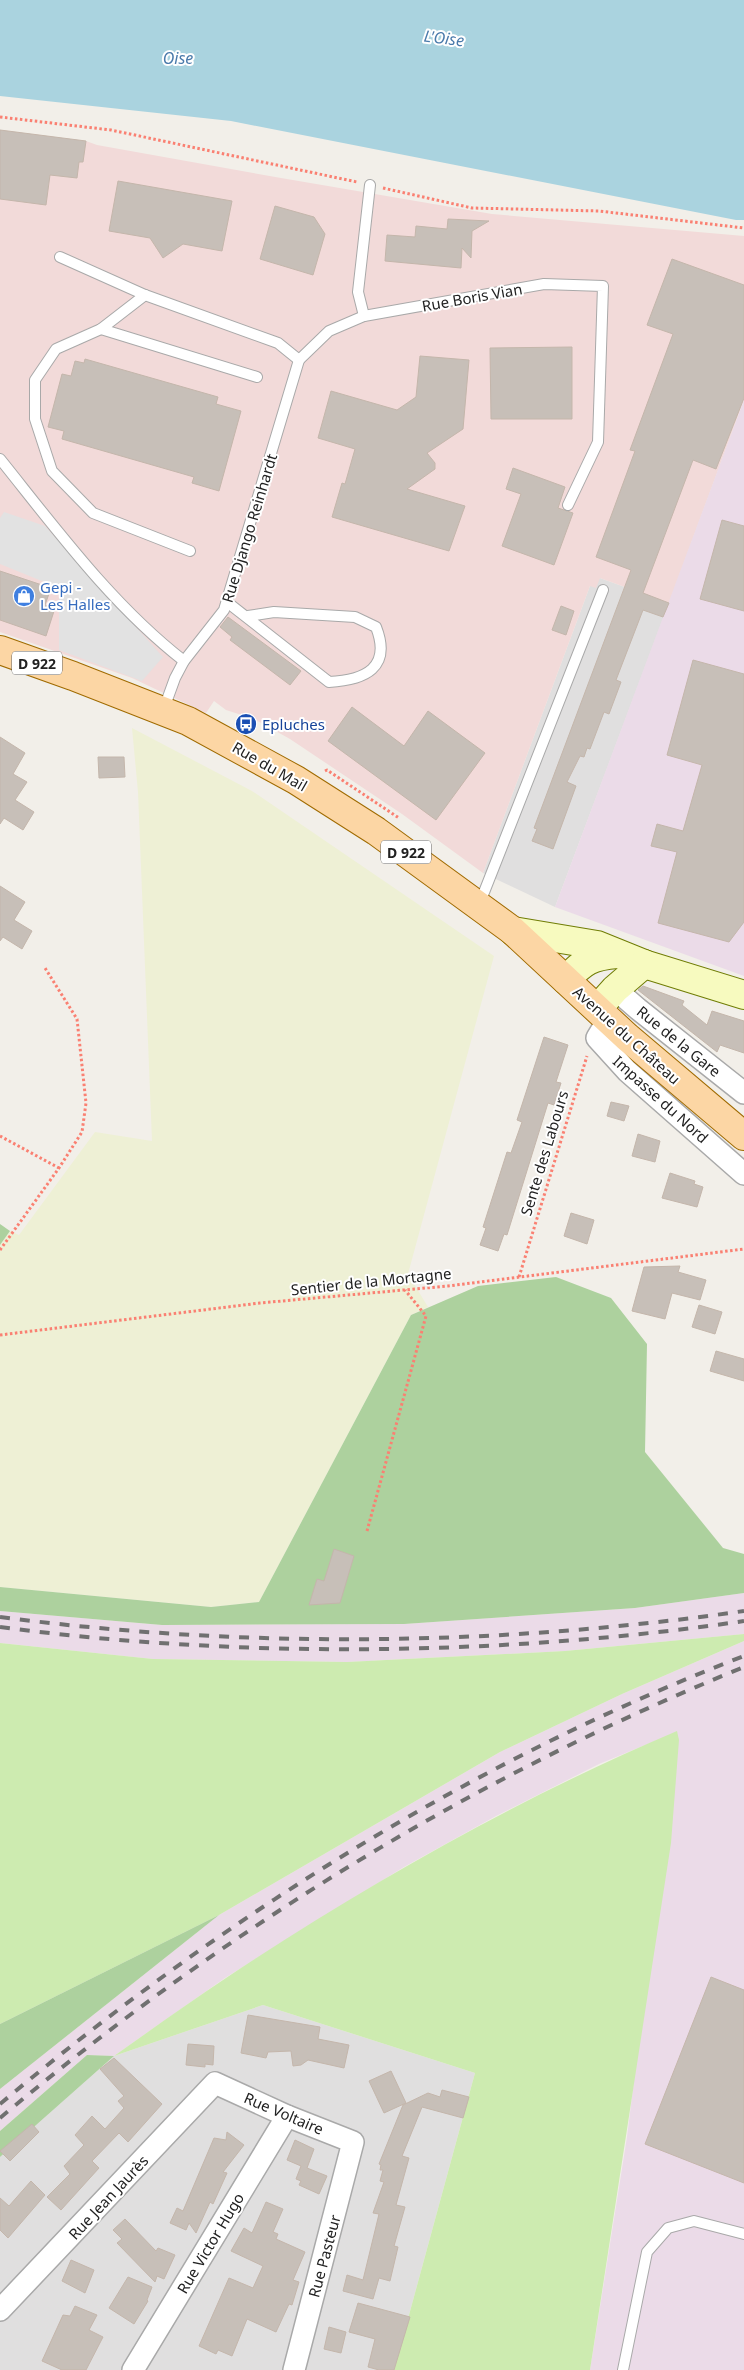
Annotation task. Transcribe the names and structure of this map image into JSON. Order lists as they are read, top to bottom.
{
  "streets": {
    "main road": ["D 922", "Rue du Mail", "Avenue du Château"],
    "street": [
      "Rue de la Gare",
      "Impasse du Nord",
      "Rue Voltaire",
      "Rue Jean Jaurès",
      "Rue Victor Hugo",
      "Rue Pasteur"
    ],
    "lane": ["Rue Boris Vian", "Rue Django Reinhardt"],
    "path": ["Sente des Labours", "Sentier de la Mortagne"]
  },
  "crossings": [
    ["Rue Boris Vian", "Rue Django Reinhardt"],
    ["Rue Django Reinhardt", "Rue du Mail"],
    ["Rue du Mail", "Avenue du Château"],
    ["Avenue du Château", "Rue de la Gare"],
    ["Avenue du Château", "Impasse du Nord"],
    ["Avenue du Château", "Sente des Labours"],
    ["Rue de la Gare", "Impasse du Nord"],
    ["Rue de la Gare", "Sente des Labours"],
    ["Impasse du Nord", "Sente des Labours"],
    ["Sente des Labours", "Sentier de la Mortagne"],
    ["Rue Voltaire", "Rue Jean Jaurès"],
    ["Rue Voltaire", "Rue Victor Hugo"],
    ["Rue Voltaire", "Rue Pasteur"]
  ],
  "water": ["L'Oise", "Oise"],
  "places": {
    "shop": ["Gepi - Les Halles"],
    "bus stop": ["Epluches"]
  }
}
